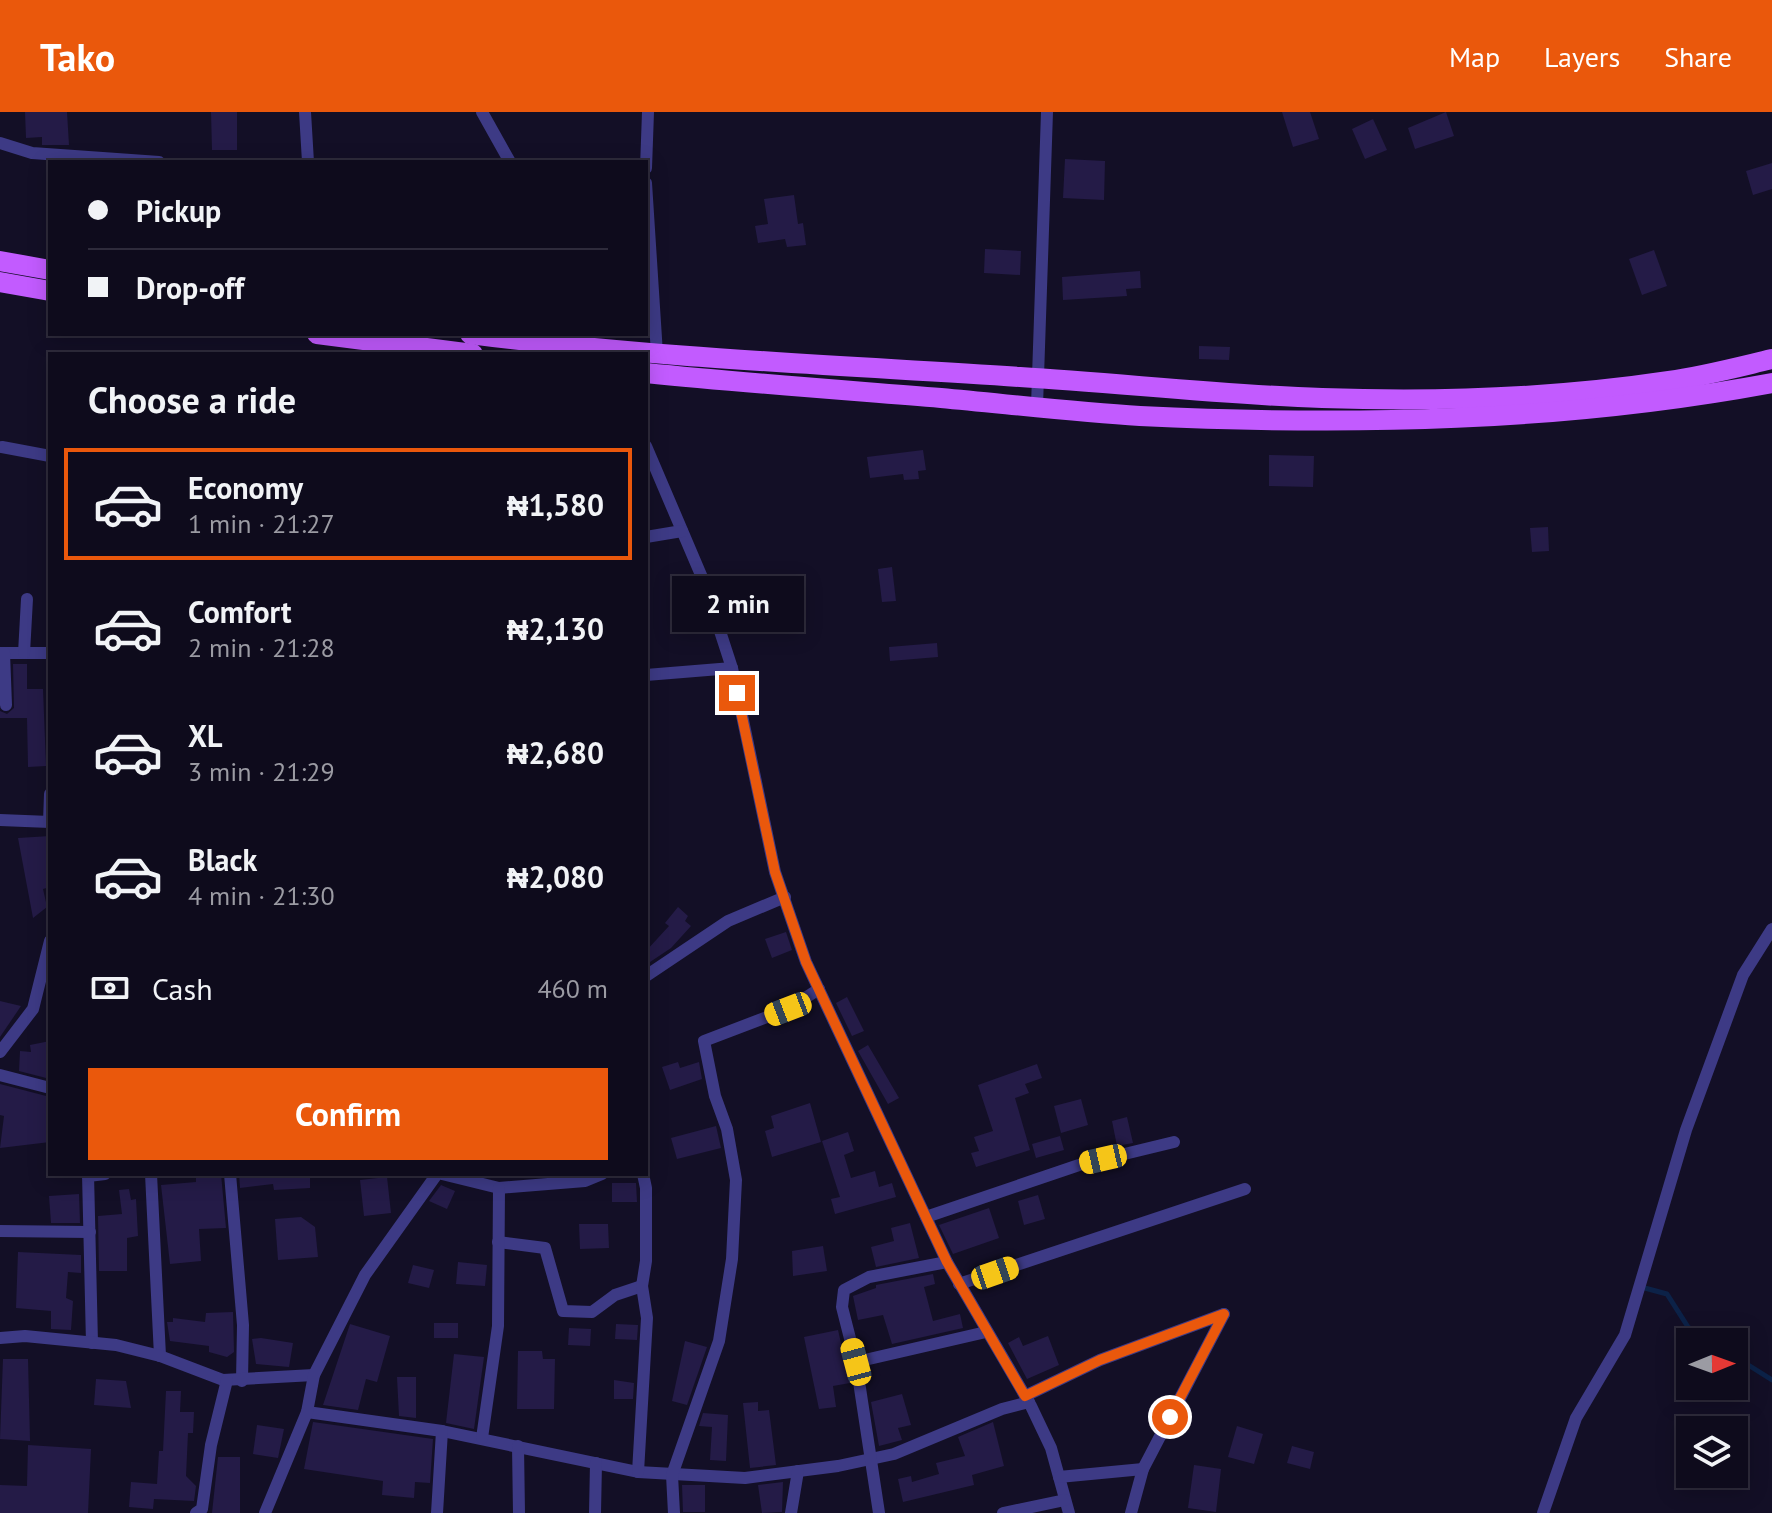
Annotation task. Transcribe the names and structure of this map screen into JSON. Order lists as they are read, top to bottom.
{
  "north": "right",
  "page": {
    "header": "Tako",
    "nav": ["Map", "Layers", "Share"],
    "banner": ["Pickup", "Drop-off"],
    "heading": "Choose a ride",
    "list": [
      {
        "name": "Economy",
        "note": "1 min · 21:27",
        "value": "₦1,580"
      },
      {
        "name": "Comfort",
        "note": "2 min · 21:28",
        "value": "₦2,130"
      },
      {
        "name": "XL",
        "note": "3 min · 21:29",
        "value": "₦2,680"
      },
      {
        "name": "Black",
        "note": "4 min · 21:30",
        "value": "₦2,080"
      }
    ],
    "bubble": "2 min",
    "pay": ["Cash", "460 m"],
    "buttons": "Confirm"
  }
}
